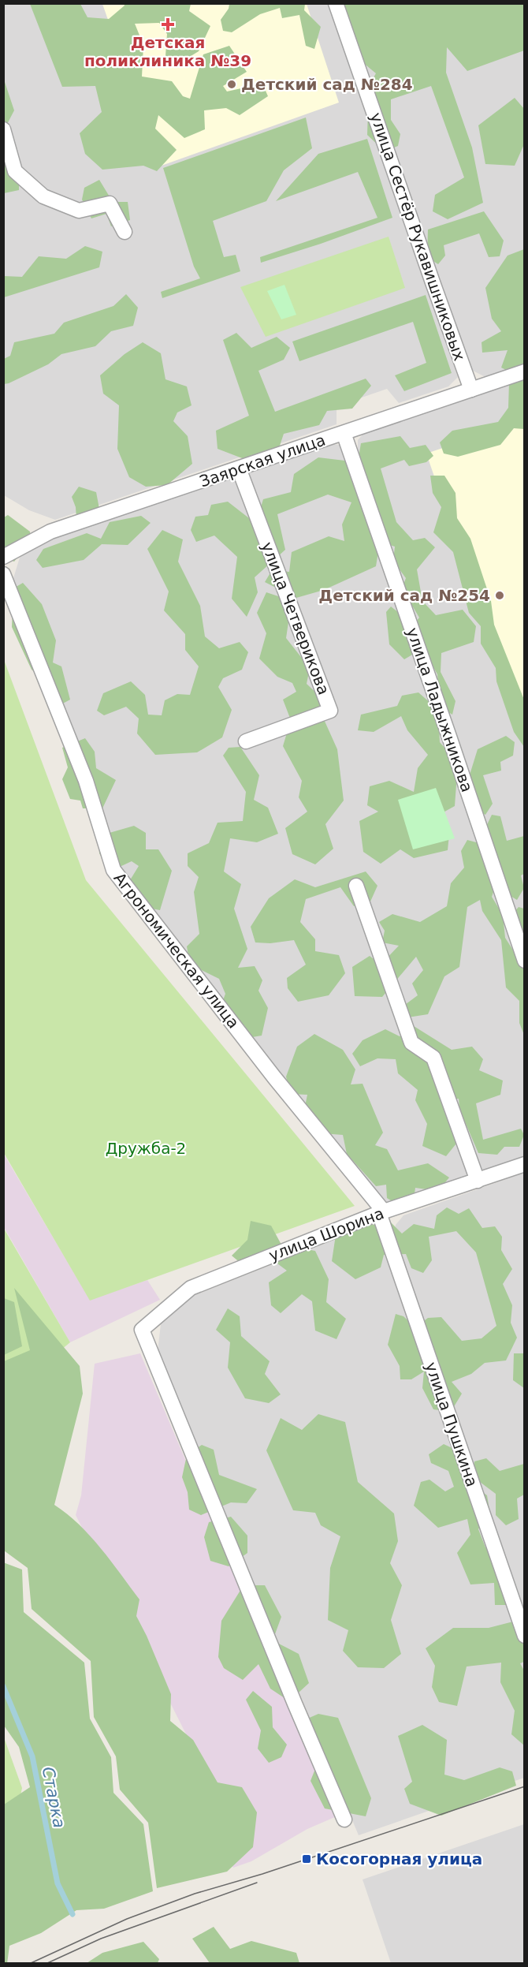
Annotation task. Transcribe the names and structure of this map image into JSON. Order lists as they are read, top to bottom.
{
  "streets": {
    "street": [
      "улица Сестёр Рукавишниковых",
      "Заярская улица",
      "улица Четверикова",
      "улица Ладыжникова",
      "Агрономическая улица",
      "улица Шорина",
      "улица Пушкина"
    ]
  },
  "crossings": [
    ["улица Сестёр Рукавишниковых", "Заярская улица"],
    ["Заярская улица", "улица Четверикова"],
    ["Заярская улица", "улица Ладыжникова"],
    ["Агрономическая улица", "улица Шорина"],
    ["Агрономическая улица", "улица Пушкина"],
    ["улица Шорина", "улица Пушкина"]
  ],
  "water": ["Старка"],
  "parks": ["Дружба-2"],
  "places": {
    "health": ["Детская поликлиника №39"],
    "other": ["Детский сад №284", "Детский сад №254"],
    "transit": ["Косогорная улица"]
  }
}
